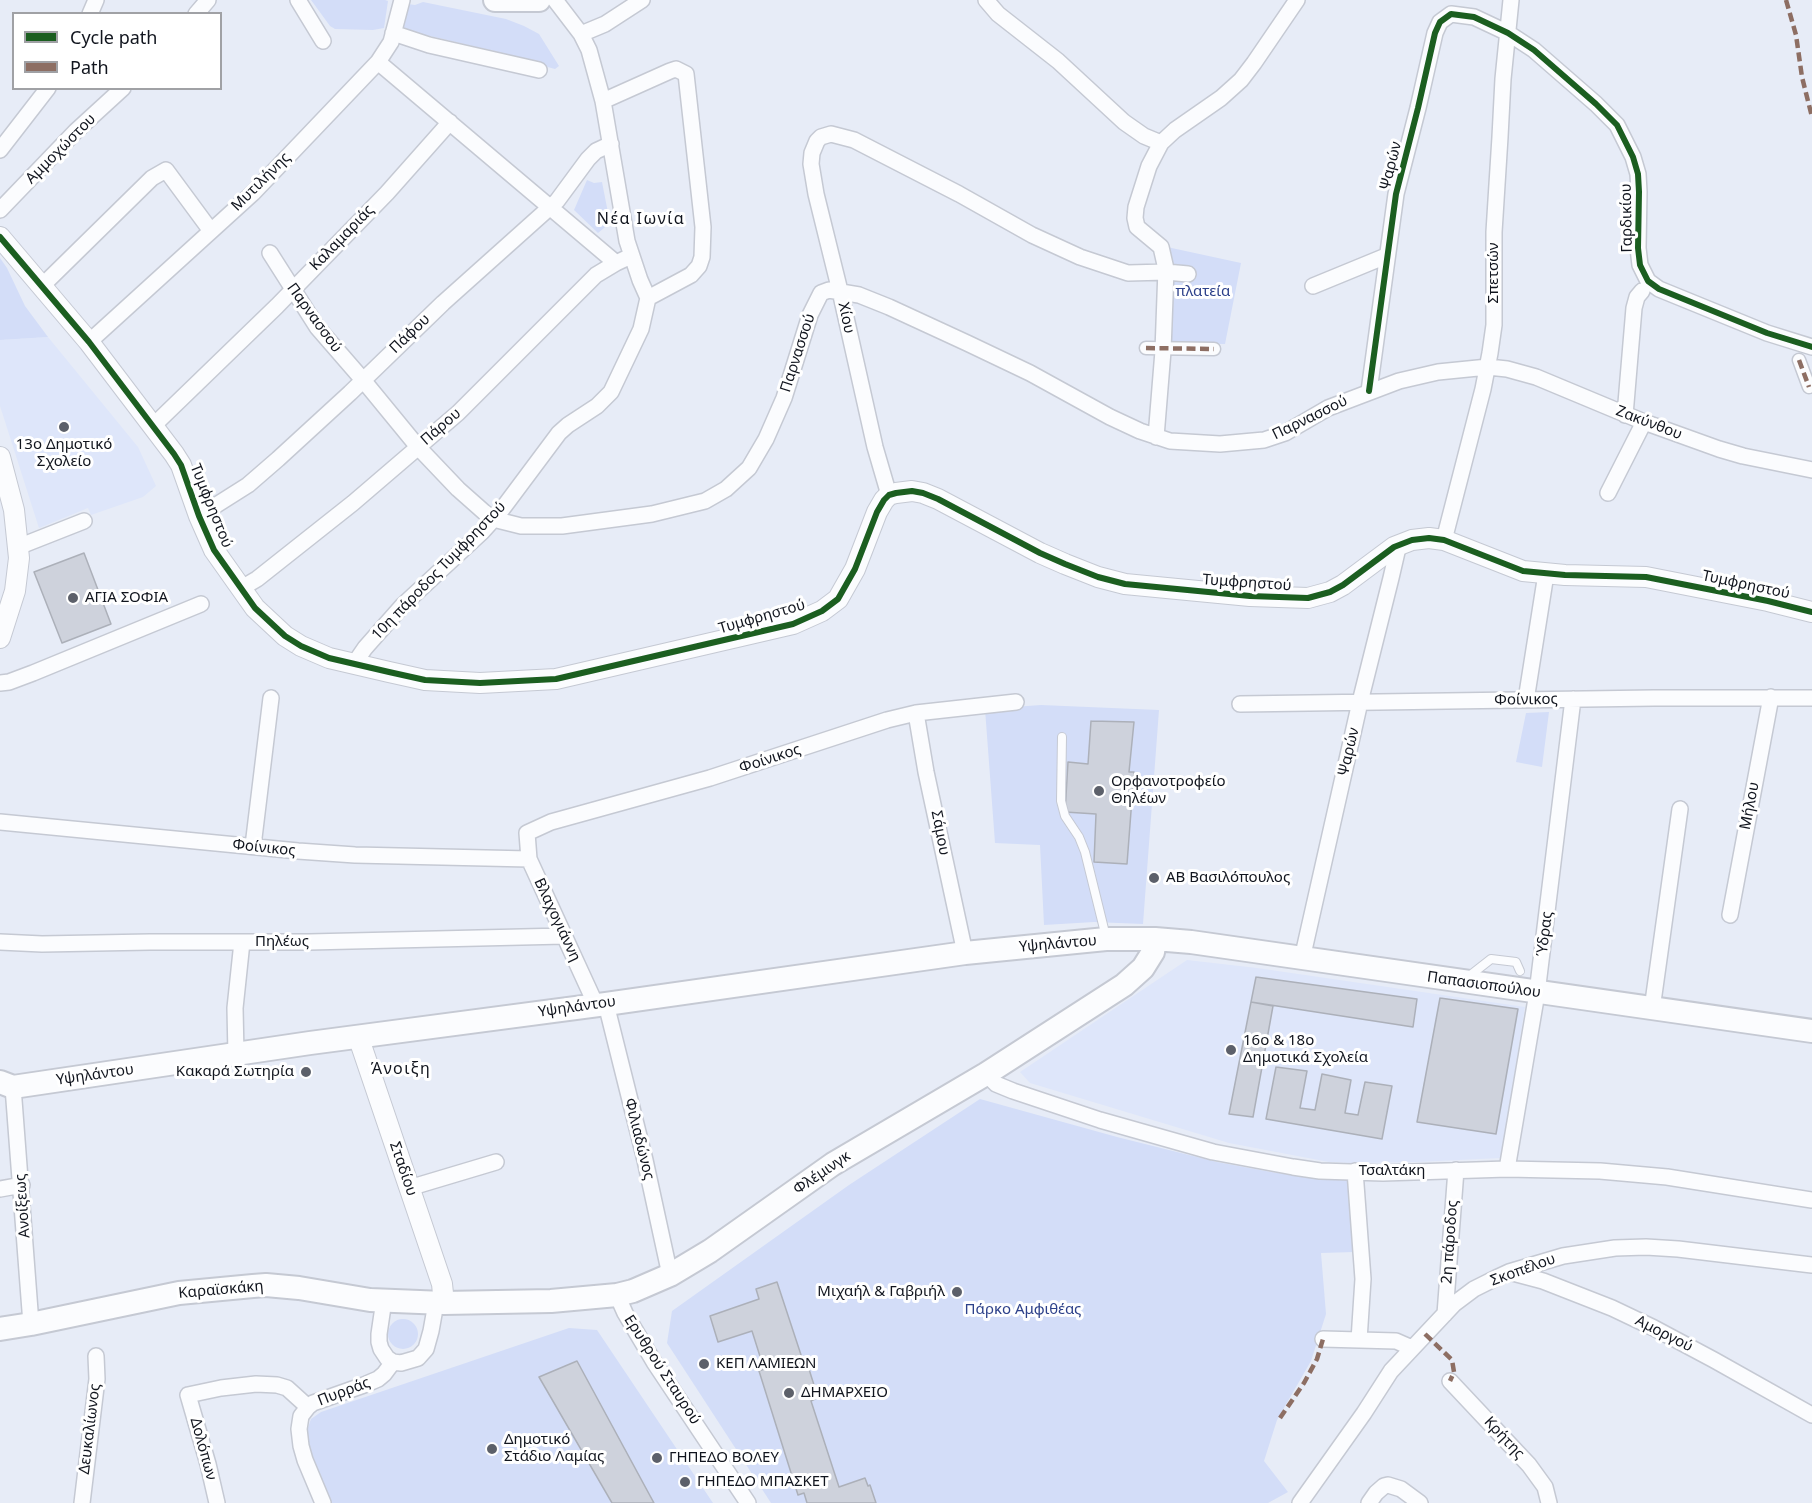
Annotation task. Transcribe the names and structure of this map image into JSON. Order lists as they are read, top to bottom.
{
  "streets": {
    "main road": [
      "Υψηλάντου",
      "Παπασιοπούλου",
      "Φλέμινγκ",
      "Καραϊσκάκη"
    ],
    "street": [
      "Αμμοχώστου",
      "Ψαρών",
      "Μυτιλήνης",
      "Γαρδικίου",
      "Καλαμαριάς",
      "Σπετσών",
      "Παρνασσού",
      "Χίου",
      "Πάφου",
      "Ζακύνθου",
      "Πάρου",
      "Τυμφρηστού",
      "10η πάροδος Τυμφρηστού",
      "Φοίνικος",
      "Μήλου",
      "Σάμου",
      "Βλαχογιάννη",
      "Ύδρας",
      "Πηλέως",
      "Φιλιαδώνος",
      "Σταδίου",
      "Τσαλτάκη",
      "Ανοίξεως",
      "2η πάροδος",
      "Σκοπέλου",
      "Αμοργού",
      "Ερυθρού Σταυρού",
      "Πυρράς",
      "Δευκαλίωνος",
      "Κρήτης",
      "Δολόπων"
    ]
  },
  "crossings": [
    ["Ψαρών", "Γαρδικίου"],
    ["Ψαρών", "Σπετσών"],
    ["Ψαρών", "Παρνασσού"],
    ["Ψαρών", "Τυμφρηστού"],
    ["Ψαρών", "Φοίνικος"],
    ["Ψαρών", "Παπασιοπούλου"],
    ["Μυτιλήνης", "Τυμφρηστού"],
    ["Γαρδικίου", "Σπετσών"],
    ["Καλαμαριάς", "Παρνασσού"],
    ["Καλαμαριάς", "Τυμφρηστού"],
    ["Σπετσών", "Παρνασσού"],
    ["Σπετσών", "Ζακύνθου"],
    ["Σπετσών", "Τυμφρηστού"],
    ["Παρνασσού", "Χίου"],
    ["Παρνασσού", "Πάφου"],
    ["Παρνασσού", "Ζακύνθου"],
    ["Παρνασσού", "Πάρου"],
    ["Παρνασσού", "10η πάροδος Τυμφρηστού"],
    ["Χίου", "Τυμφρηστού"],
    ["Πάφου", "Τυμφρηστού"],
    ["Πάρου", "Τυμφρηστού"],
    ["Τυμφρηστού", "10η πάροδος Τυμφρηστού"],
    ["Φοίνικος", "Μήλου"],
    ["Φοίνικος", "Σάμου"],
    ["Φοίνικος", "Βλαχογιάννη"],
    ["Φοίνικος", "Ύδρας"],
    ["Σάμου", "Υψηλάντου"],
    ["Βλαχογιάννη", "Πηλέως"],
    ["Βλαχογιάννη", "Υψηλάντου"],
    ["Βλαχογιάννη", "Φιλιαδώνος"],
    ["Ύδρας", "Παπασιοπούλου"],
    ["Ύδρας", "Τσαλτάκη"],
    ["Υψηλάντου", "Παπασιοπούλου"],
    ["Υψηλάντου", "Φιλιαδώνος"],
    ["Υψηλάντου", "Σταδίου"],
    ["Υψηλάντου", "Φλέμινγκ"],
    ["Υψηλάντου", "Ανοίξεως"],
    ["Παπασιοπούλου", "Φλέμινγκ"],
    ["Φιλιαδώνος", "Φλέμινγκ"],
    ["Σταδίου", "Φλέμινγκ"],
    ["Σταδίου", "Καραϊσκάκη"],
    ["Τσαλτάκη", "Φλέμινγκ"],
    ["Τσαλτάκη", "2η πάροδος"],
    ["Φλέμινγκ", "Καραϊσκάκη"],
    ["Φλέμινγκ", "Ερυθρού Σταυρού"],
    ["Ανοίξεως", "Καραϊσκάκη"],
    ["2η πάροδος", "Σκοπέλου"],
    ["Σκοπέλου", "Αμοργού"],
    ["Πυρράς", "Δολόπων"]
  ],
  "districts": ["Νέα Ιωνία", "Άνοιξη"],
  "parks": ["πλατεία", "Πάρκο Αμφιθέας"],
  "places": [
    "13ο Δημοτικό Σχολείο",
    "ΑΓΙΑ ΣΟΦΙΑ",
    "Ορφανοτροφείο Θηλέων",
    "ΑΒ Βασιλόπουλος",
    "16ο & 18ο Δημοτικά Σχολεία",
    "Κακαρά Σωτηρία",
    "Μιχαήλ & Γαβριήλ",
    "ΚΕΠ ΛΑΜΙΕΩΝ",
    "ΔΗΜΑΡΧΕΙΟ",
    "Δημοτικό Στάδιο Λαμίας",
    "ΓΗΠΕΔΟ ΒΟΛΕΥ",
    "ΓΗΠΕΔΟ ΜΠΑΣΚΕΤ"
  ],
  "legend": ["Cycle path", "Path"]
}
